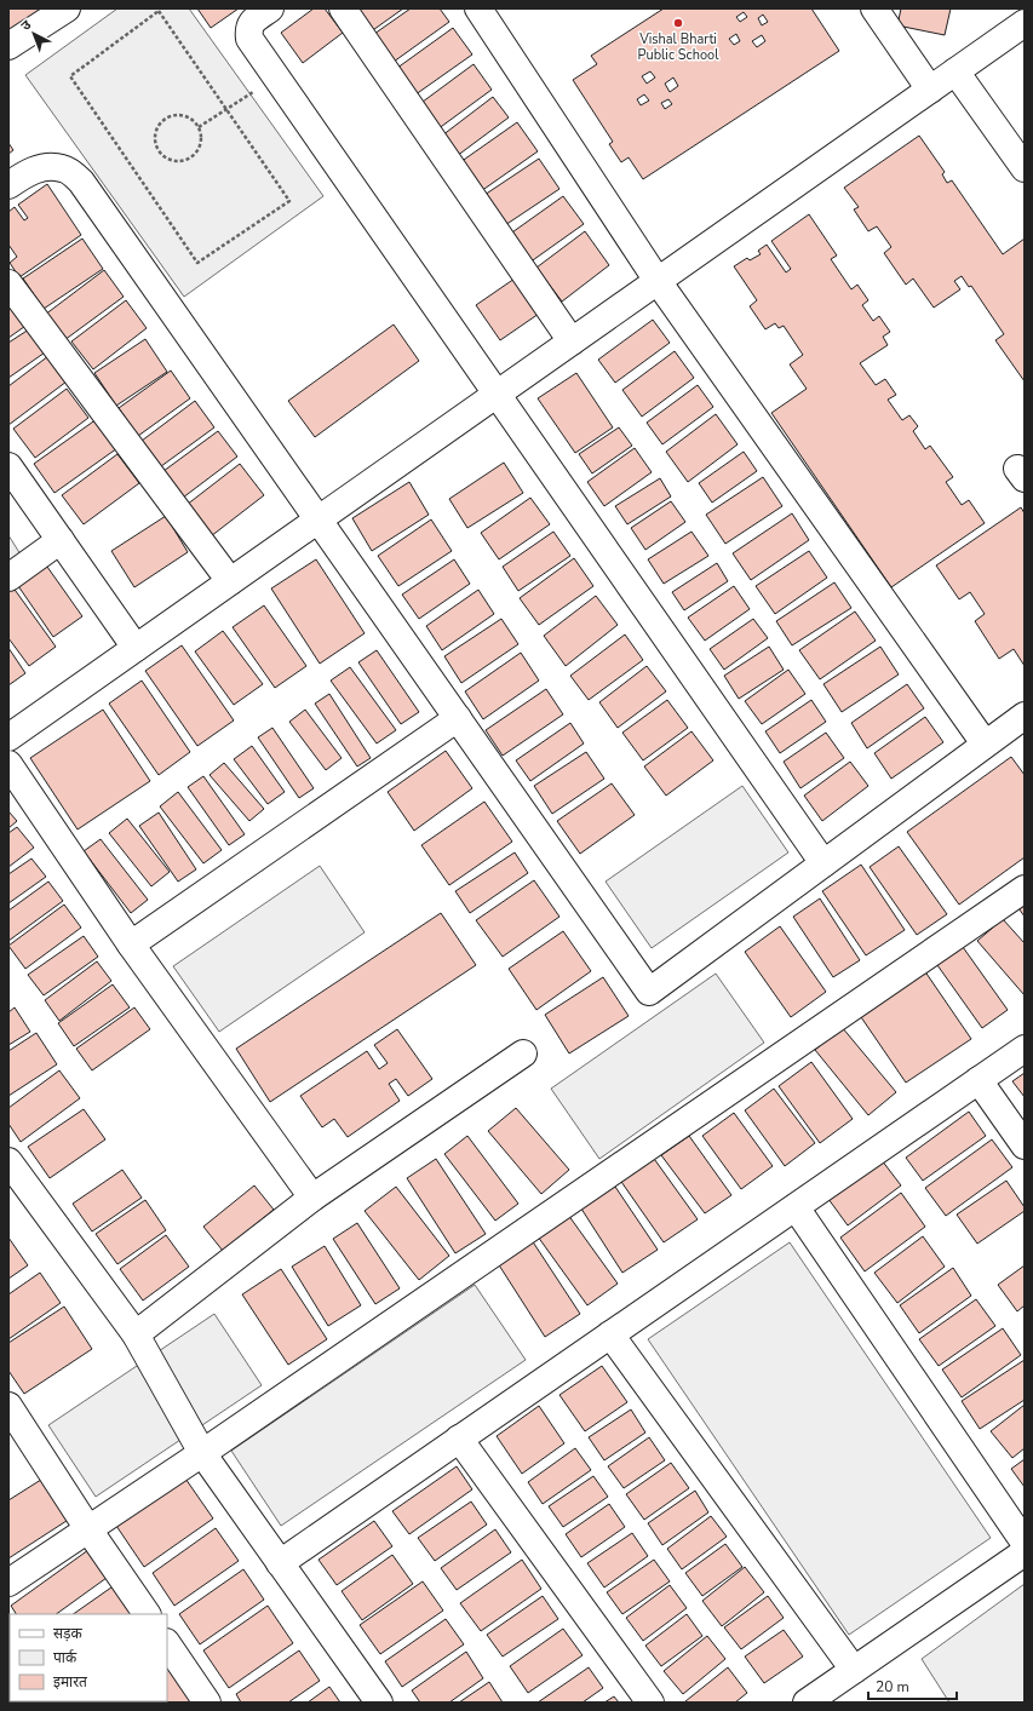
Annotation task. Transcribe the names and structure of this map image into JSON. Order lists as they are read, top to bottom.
{
  "places": ["Vishal Bharti Public School"],
  "legend": ["सड़क", "पार्क", "इमारत"],
  "scale_bar": "20 m",
  "north": "top left"
}
